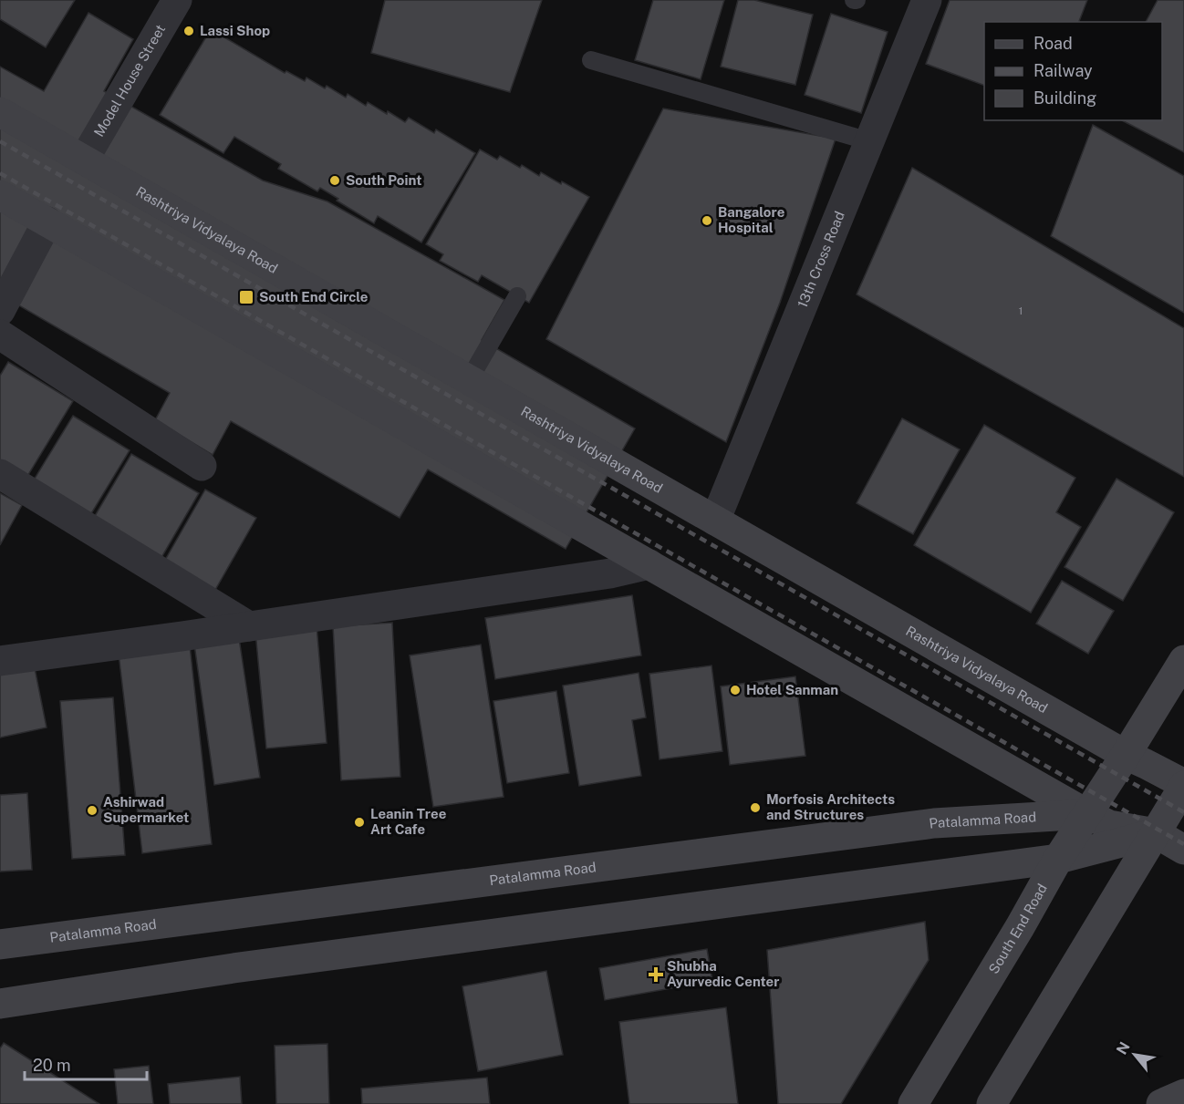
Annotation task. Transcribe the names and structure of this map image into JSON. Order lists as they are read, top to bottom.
{
  "streets": {
    "main road": ["Rashtriya Vidyalaya Road", "Patalamma Road", "South End Road"],
    "street": ["Model House Street", "13th Cross Road"]
  },
  "crossings": [
    ["Model House Street", "Rashtriya Vidyalaya Road"],
    ["Rashtriya Vidyalaya Road", "13th Cross Road"],
    ["Rashtriya Vidyalaya Road", "South End Road"],
    ["Patalamma Road", "South End Road"]
  ],
  "places": {
    "other": [
      "Lassi Shop",
      "South Point",
      "Bangalore Hospital",
      "Hotel Sanman",
      "Morfosis Architects and Structures",
      "Ashirwad Supermarket",
      "Leanin Tree Art Cafe"
    ],
    "transit": ["South End Circle"],
    "health": ["Shubha Ayurvedic Center"]
  },
  "house_numbers": ["1"],
  "legend": ["Road", "Railway", "Building"],
  "scale_bar": "20 m",
  "north": "top left"
}
